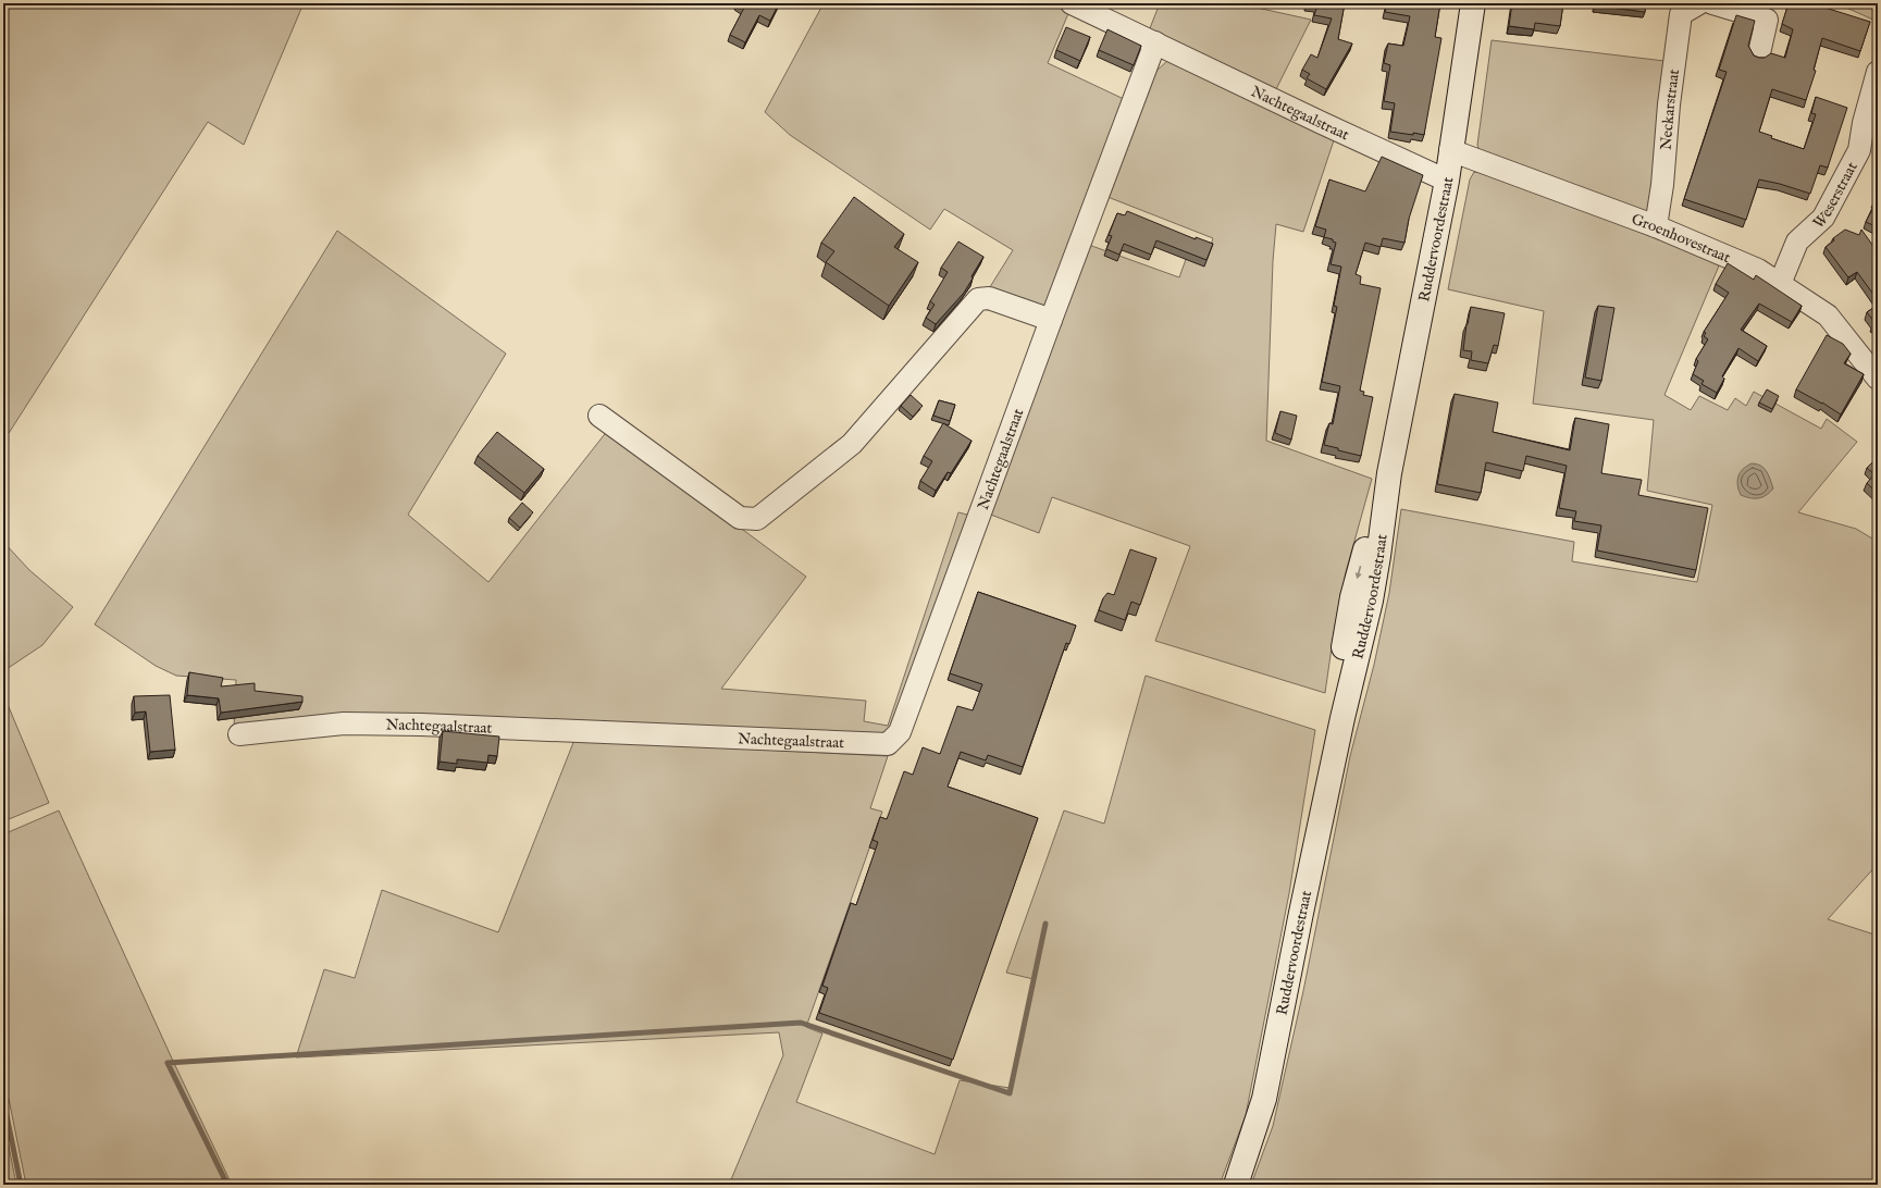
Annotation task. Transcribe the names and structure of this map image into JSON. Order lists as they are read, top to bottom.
{
  "streets": {
    "street": [
      "Neckarstraat",
      "Nachtegaalstraat",
      "Weserstraat",
      "Groenhovestraat",
      "Ruddervoordestraat"
    ]
  },
  "crossings": [
    ["Neckarstraat", "Groenhovestraat"],
    ["Nachtegaalstraat", "Ruddervoordestraat"],
    ["Weserstraat", "Groenhovestraat"],
    ["Groenhovestraat", "Ruddervoordestraat"]
  ]
}
